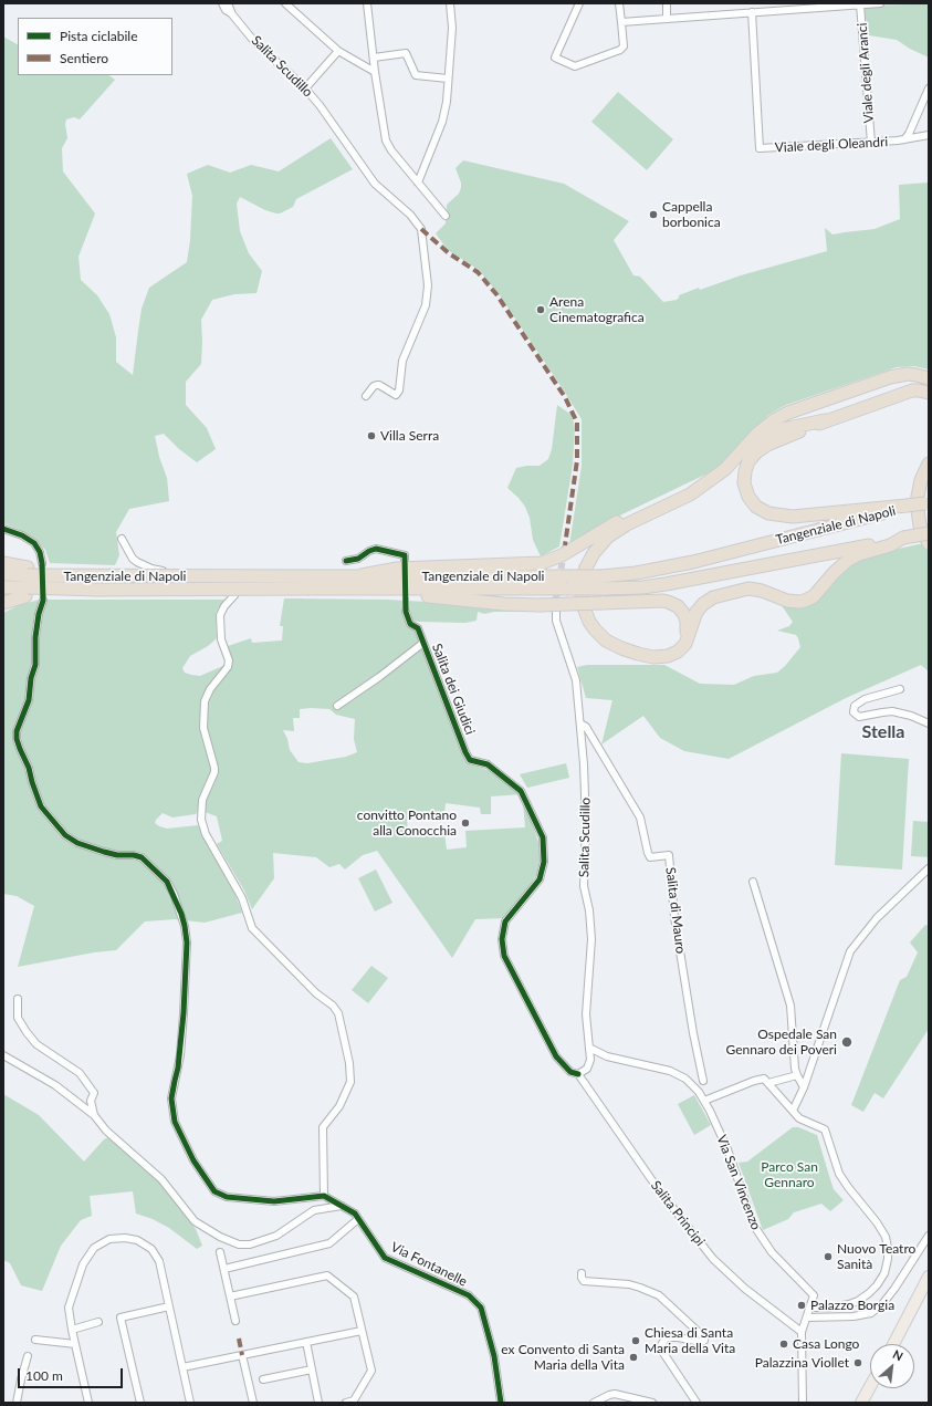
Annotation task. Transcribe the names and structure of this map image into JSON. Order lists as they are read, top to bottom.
{
  "streets": {
    "highway": ["Tangenziale di Napoli"],
    "street": [
      "Salita Scudillo",
      "Viale degli Aranci",
      "Viale degli Oleandri",
      "Salita dei Giudici",
      "Salita di Mauro",
      "Via San Vincenzo",
      "Salita Principi",
      "Via Fontanelle"
    ]
  },
  "crossings": [
    ["Salita Scudillo", "Salita dei Giudici"],
    ["Salita Scudillo", "Salita di Mauro"],
    ["Salita Scudillo", "Via San Vincenzo"],
    ["Salita Scudillo", "Salita Principi"],
    ["Viale degli Aranci", "Viale degli Oleandri"],
    ["Salita dei Giudici", "Salita Principi"]
  ],
  "districts": ["Stella"],
  "parks": ["Parco San Gennaro"],
  "places": [
    "Cappella borbonica",
    "Arena Cinematografica",
    "Villa Serra",
    "convitto Pontano alla Conocchia",
    "Ospedale San Gennaro dei Poveri",
    "Nuovo Teatro Sanità",
    "Palazzo Borgia",
    "Chiesa di Santa Maria della Vita",
    "Casa Longo",
    "ex Convento di Santa Maria della Vita",
    "Palazzina Viollet"
  ],
  "legend": ["Pista ciclabile", "Sentiero"],
  "scale_bar": "100 m",
  "north": "top right"
}
